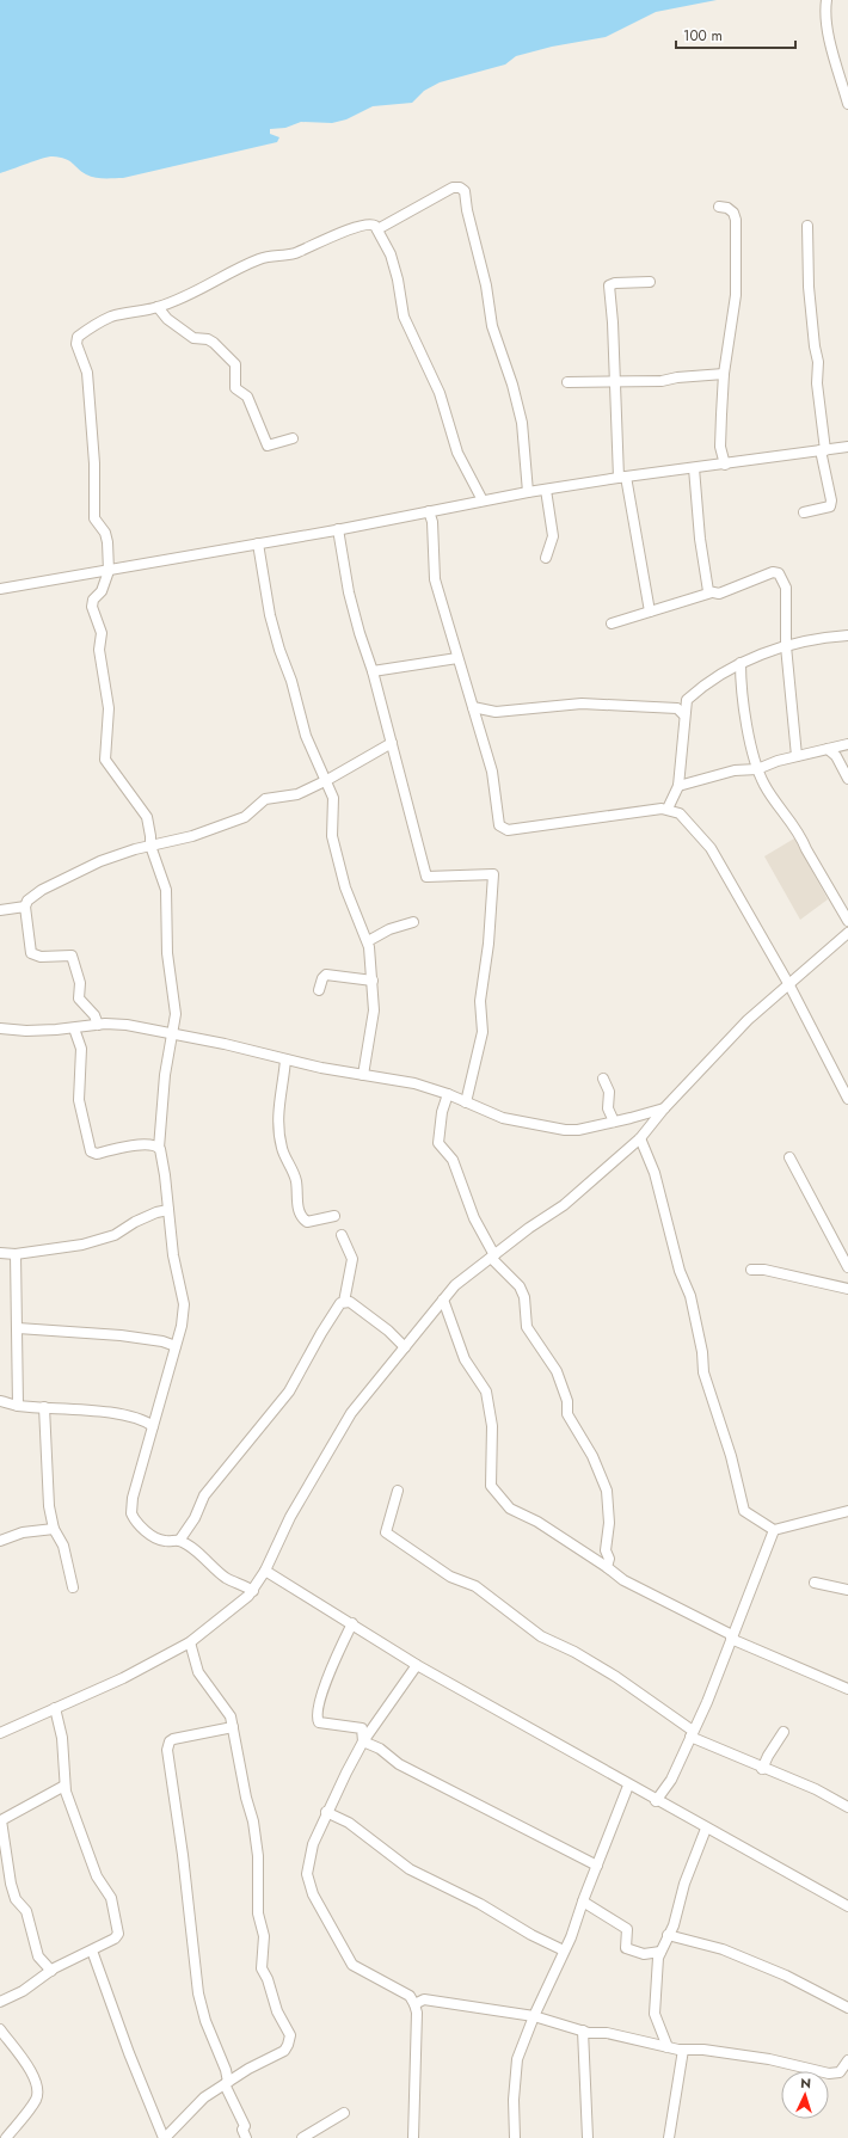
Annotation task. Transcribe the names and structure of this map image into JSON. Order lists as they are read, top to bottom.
{
  "scale_bar": "100 m",
  "north": "top"
}
